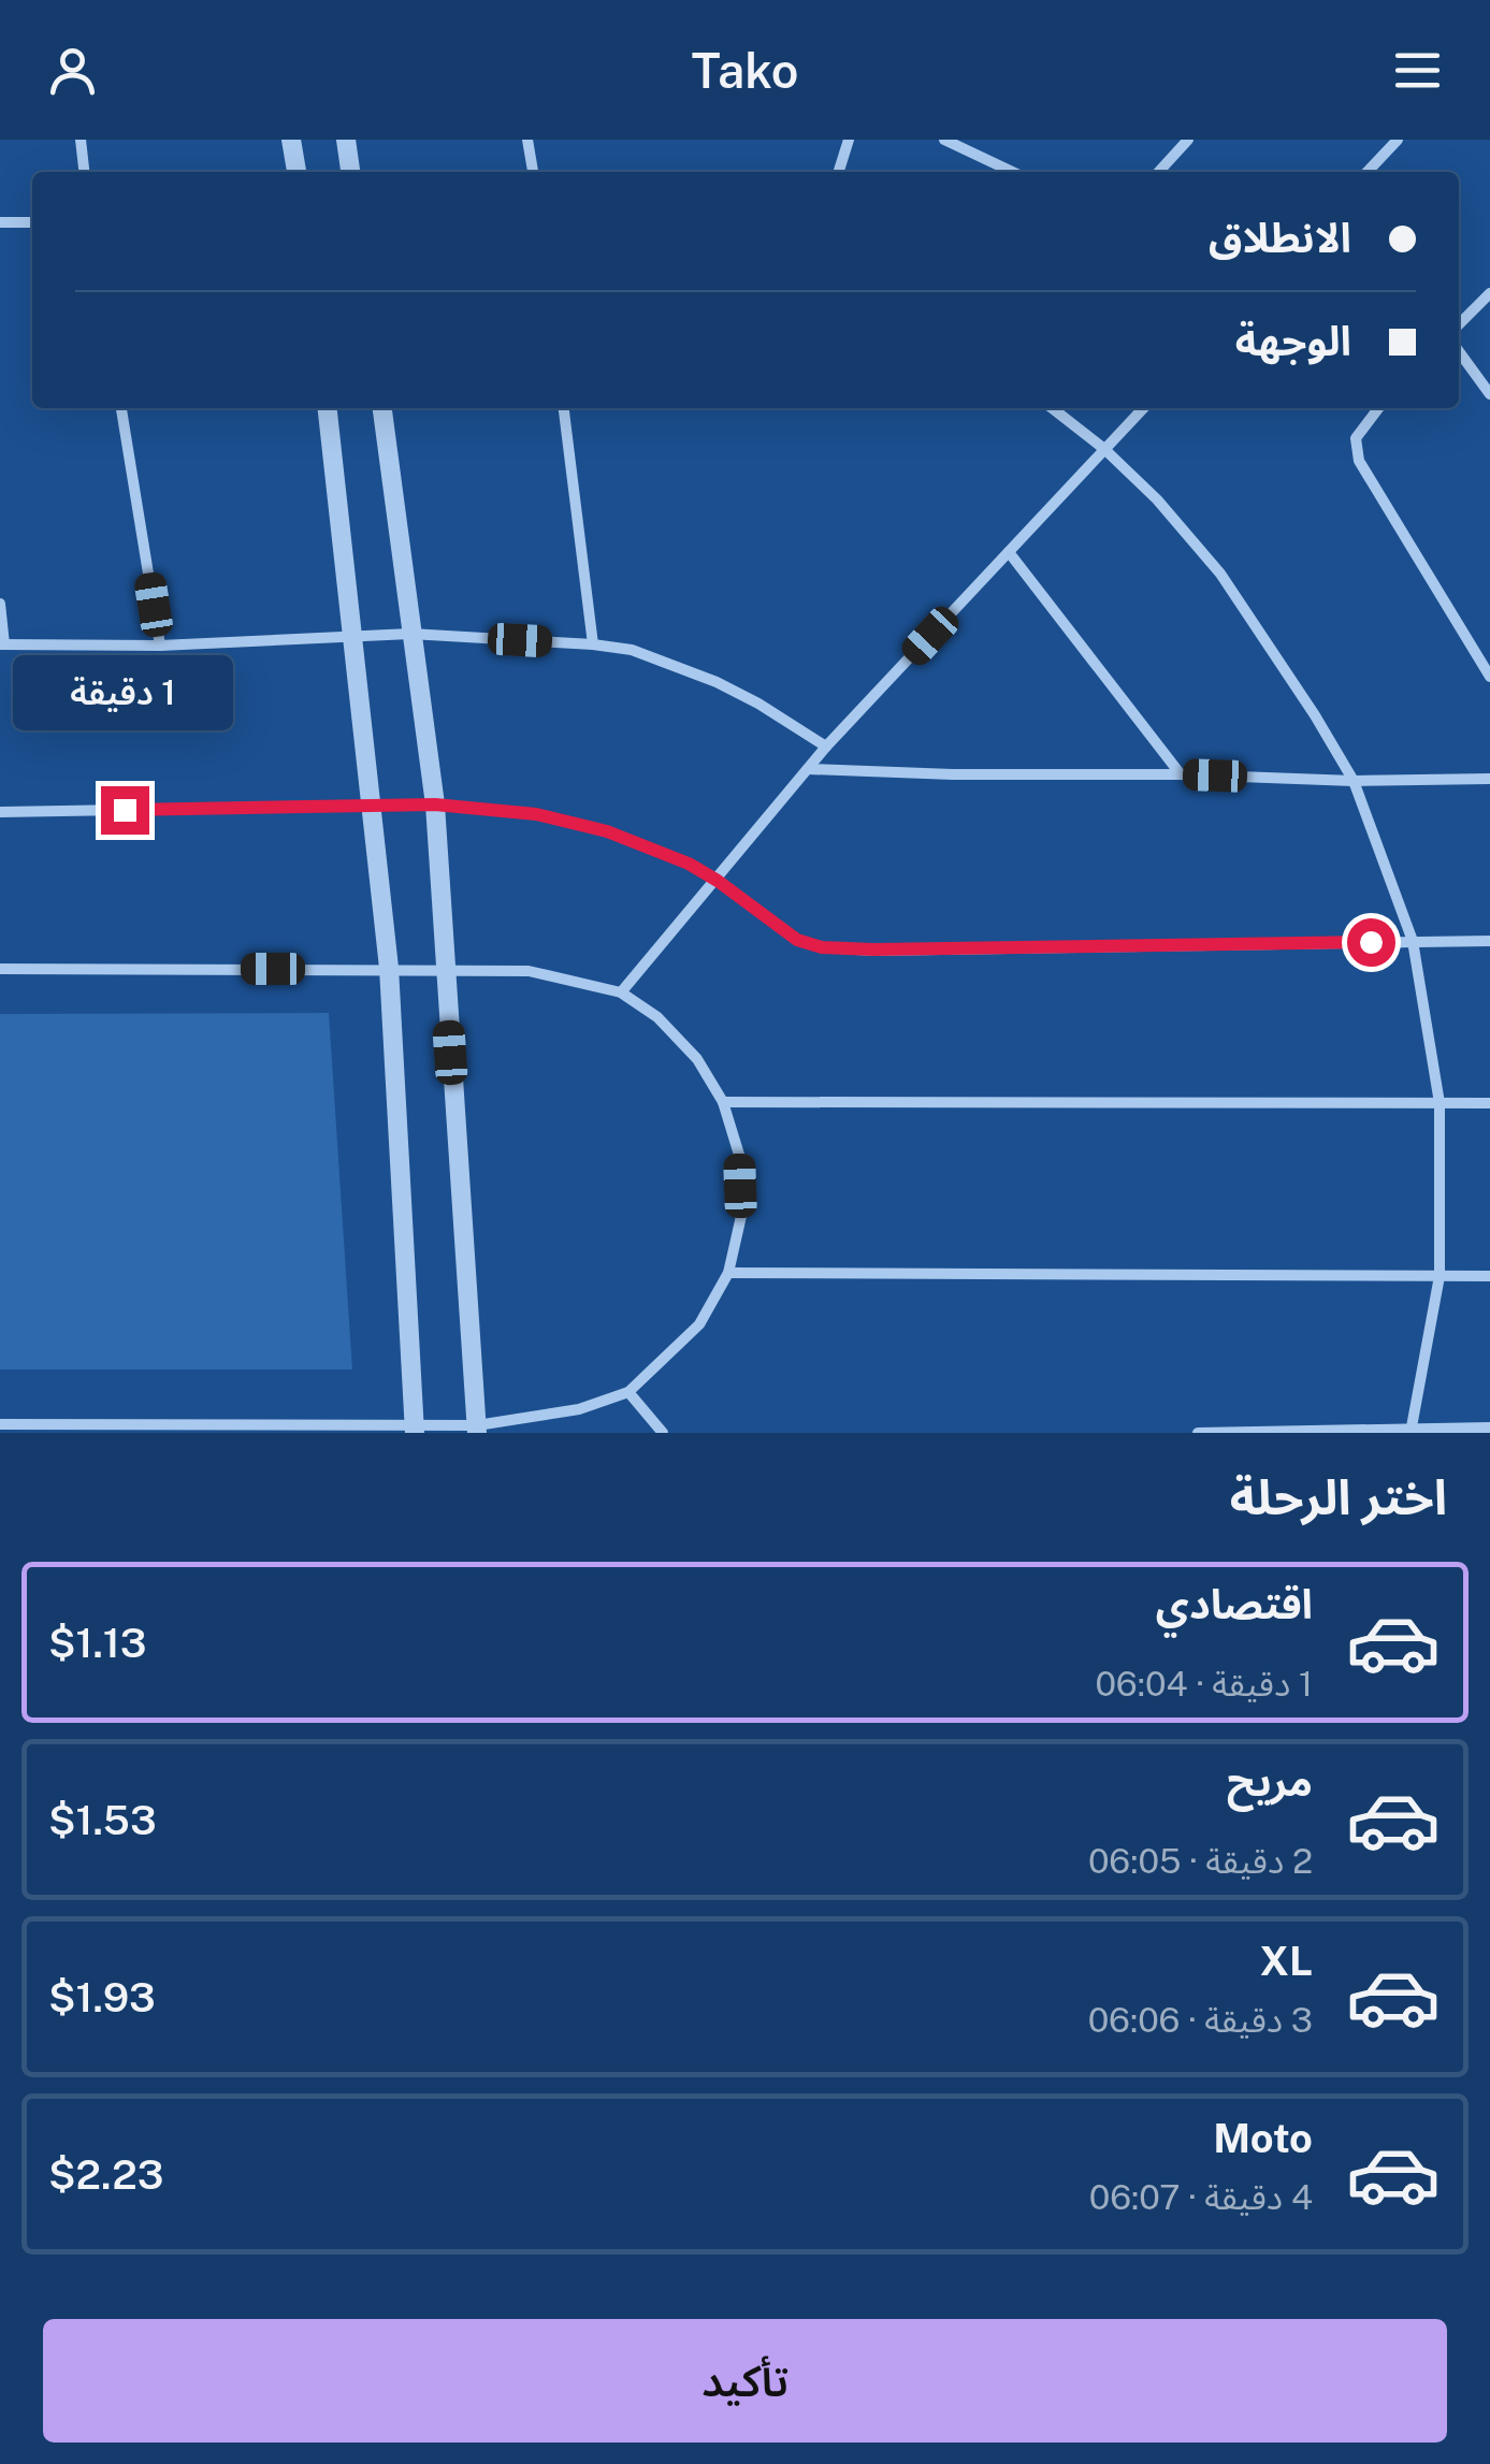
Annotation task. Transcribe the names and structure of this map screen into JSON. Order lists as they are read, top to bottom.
{
  "page": {
    "header": "Tako",
    "banner": ["الانطلاق", "الوجهة"],
    "bubble": "1 دقيقة",
    "heading": "اختر الرحلة",
    "list": [
      {
        "name": "اقتصادي",
        "note": "1 دقيقة · 06:04",
        "value": "$1.13"
      },
      {
        "name": "مريح",
        "note": "2 دقيقة · 06:05",
        "value": "$1.53"
      },
      {
        "name": "XL",
        "note": "3 دقيقة · 06:06",
        "value": "$1.93"
      },
      {
        "name": "Moto",
        "note": "4 دقيقة · 06:07",
        "value": "$2.23"
      }
    ],
    "buttons": "تأكيد"
  }
}
